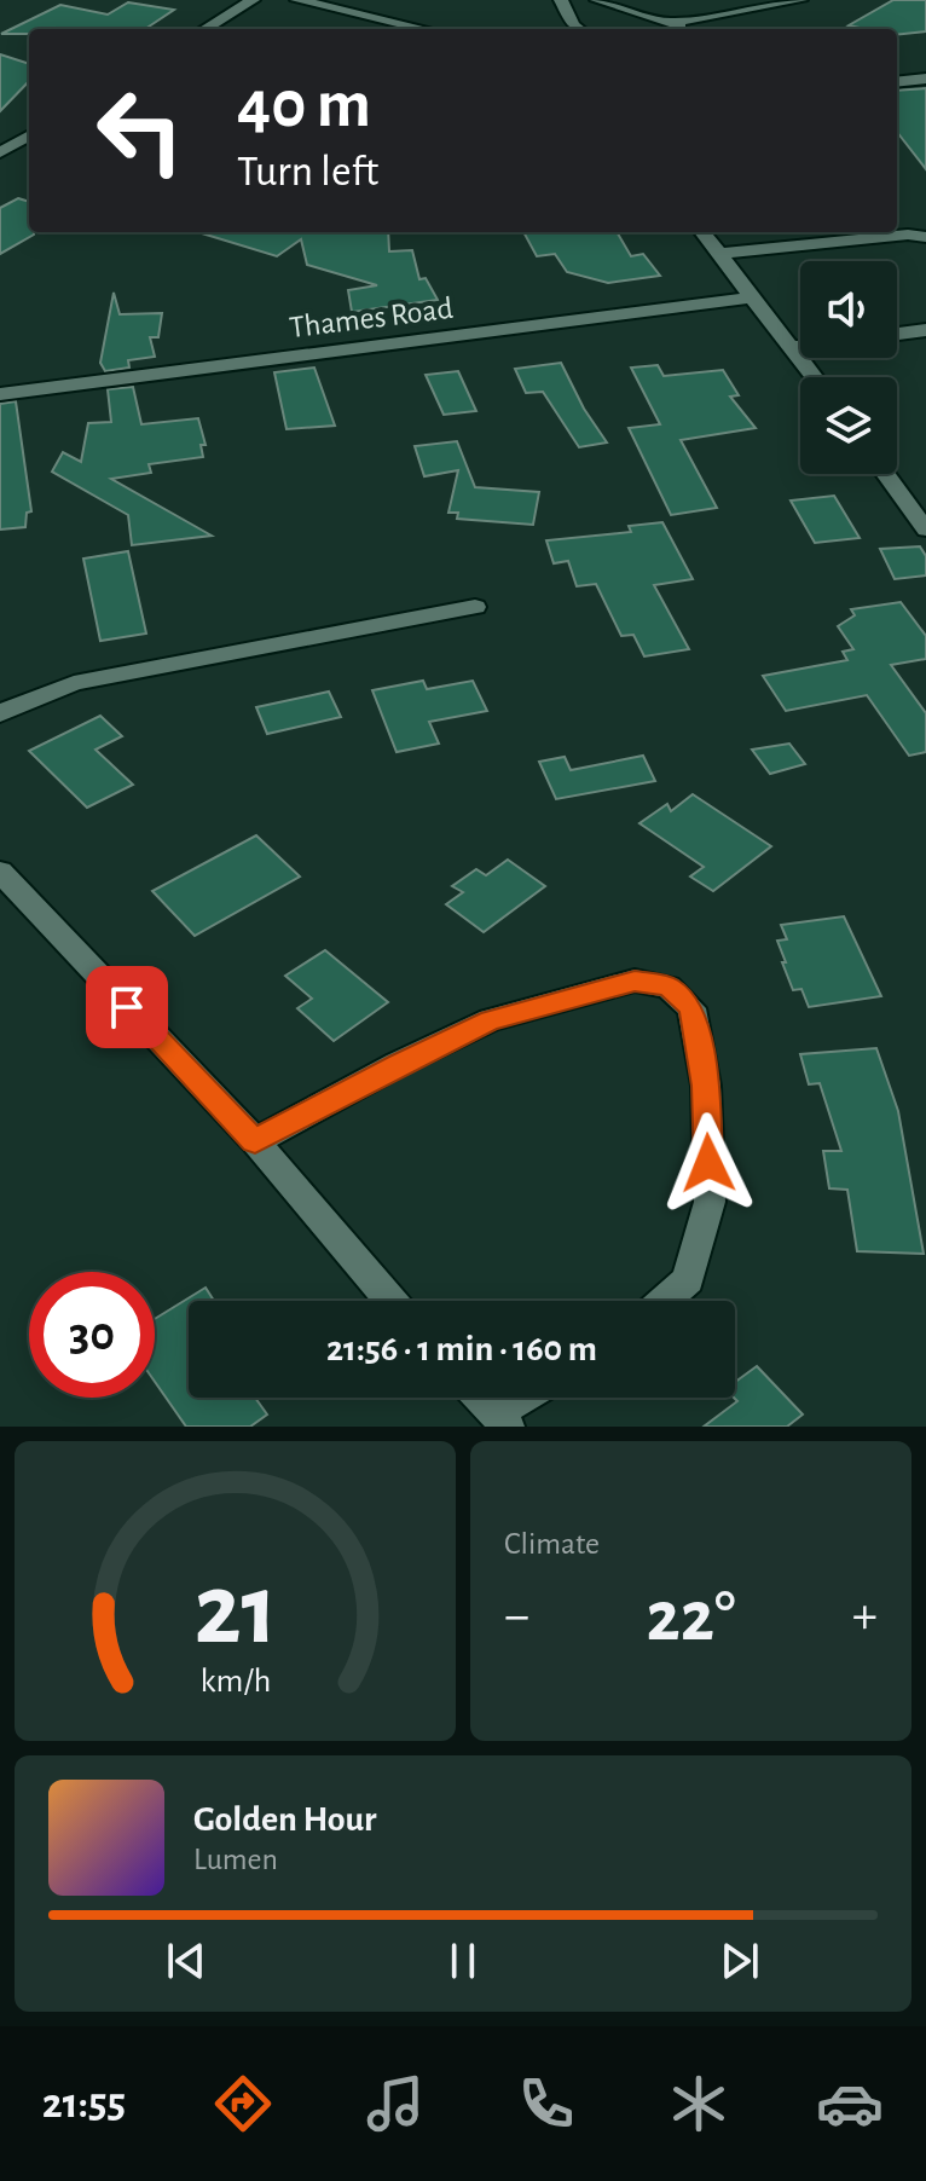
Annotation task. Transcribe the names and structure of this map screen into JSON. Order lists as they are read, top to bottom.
{
  "streets": {
    "street": ["Thames Road"]
  },
  "page": {
    "turn": ["40 m", "Turn left"],
    "limit": "30",
    "trip": "21:56 · 1 min · 160 m",
    "tile": "Climate",
    "heat": ["−", "22°", "+"],
    "song": ["Golden Hour", "Lumen"],
    "tabs": "21:55",
    "gauge": ["21", "km/h"]
  }
}
